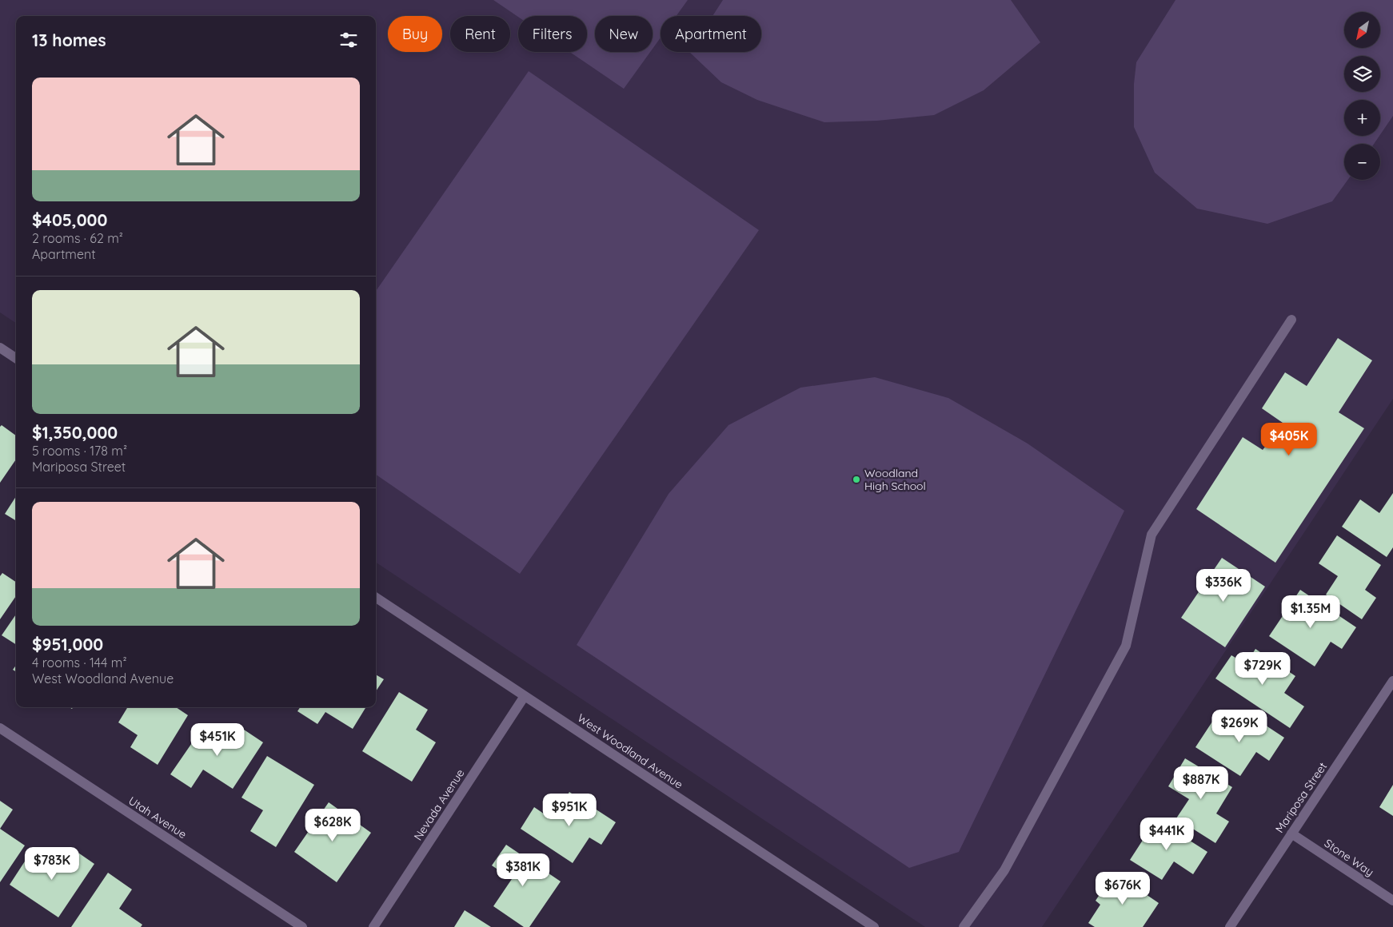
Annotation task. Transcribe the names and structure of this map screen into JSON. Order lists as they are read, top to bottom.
{
  "streets": {
    "street": [
      "West Woodland Avenue",
      "Mariposa Street",
      "Nevada Avenue",
      "Utah Avenue",
      "Stone Way"
    ]
  },
  "crossings": [
    ["West Woodland Avenue", "Nevada Avenue"],
    ["Mariposa Street", "Stone Way"]
  ],
  "places": ["Woodland High School"],
  "north": "bottom left",
  "page": {
    "map_buttons": ["+", "−"],
    "chip": [
      "Buy",
      "Rent",
      "Filters",
      "New",
      "Apartment"
    ],
    "heading": "13 homes",
    "list": [
      {
        "name": "$405,000",
        "note": "2 rooms · 62 m² · Apartment"
      },
      {
        "name": "$1,350,000",
        "note": "5 rooms · 178 m² · Mariposa Street"
      },
      {
        "name": "$951,000",
        "note": "4 rooms · 144 m² · West Woodland Avenue"
      }
    ],
    "price": [
      "$405K",
      "$336K",
      "$1.35M",
      "$729K",
      "$269K",
      "$451K",
      "$887K",
      "$951K",
      "$628K",
      "$441K",
      "$783K",
      "$381K",
      "$676K"
    ]
  }
}
